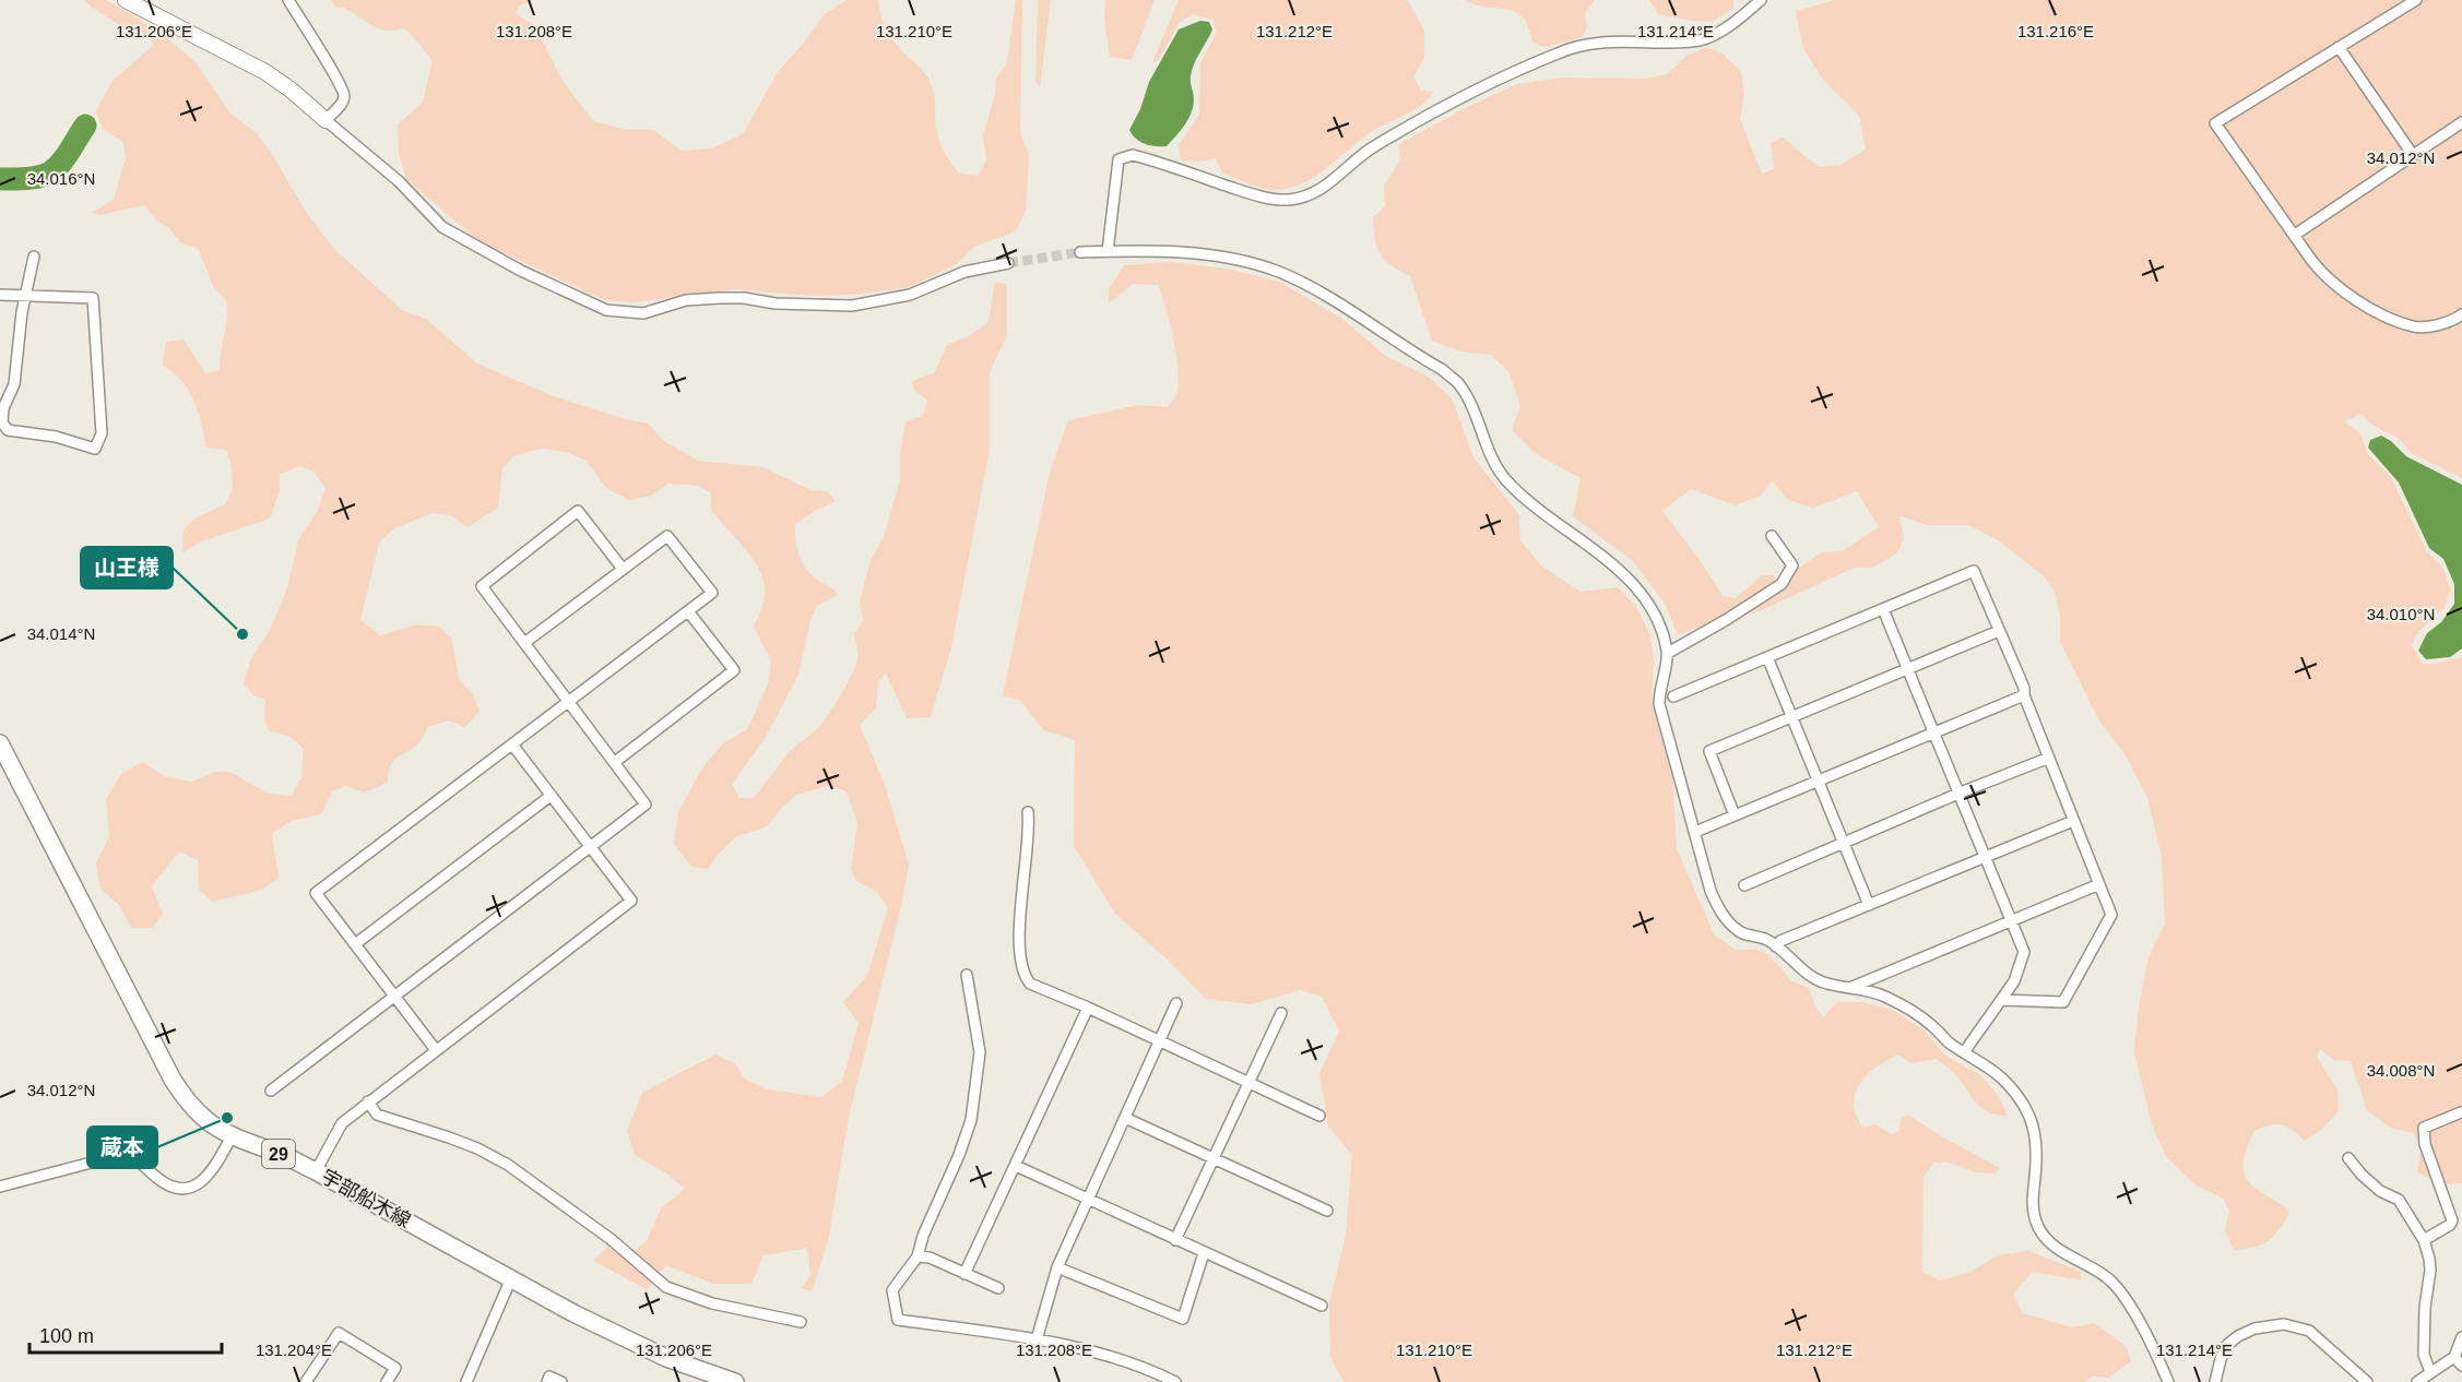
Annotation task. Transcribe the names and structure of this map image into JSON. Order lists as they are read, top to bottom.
{
  "streets": {
    "main road": ["29", "宇部船木線"]
  },
  "places": ["山王様", "蔵本"],
  "scale_bar": "100 m",
  "coordinates": [
    "131.206°E",
    "131.208°E",
    "131.210°E",
    "131.212°E",
    "131.214°E",
    "131.216°E",
    "34.012°N",
    "34.016°N",
    "34.010°N",
    "34.014°N",
    "34.008°N",
    "131.204°E"
  ]
}
